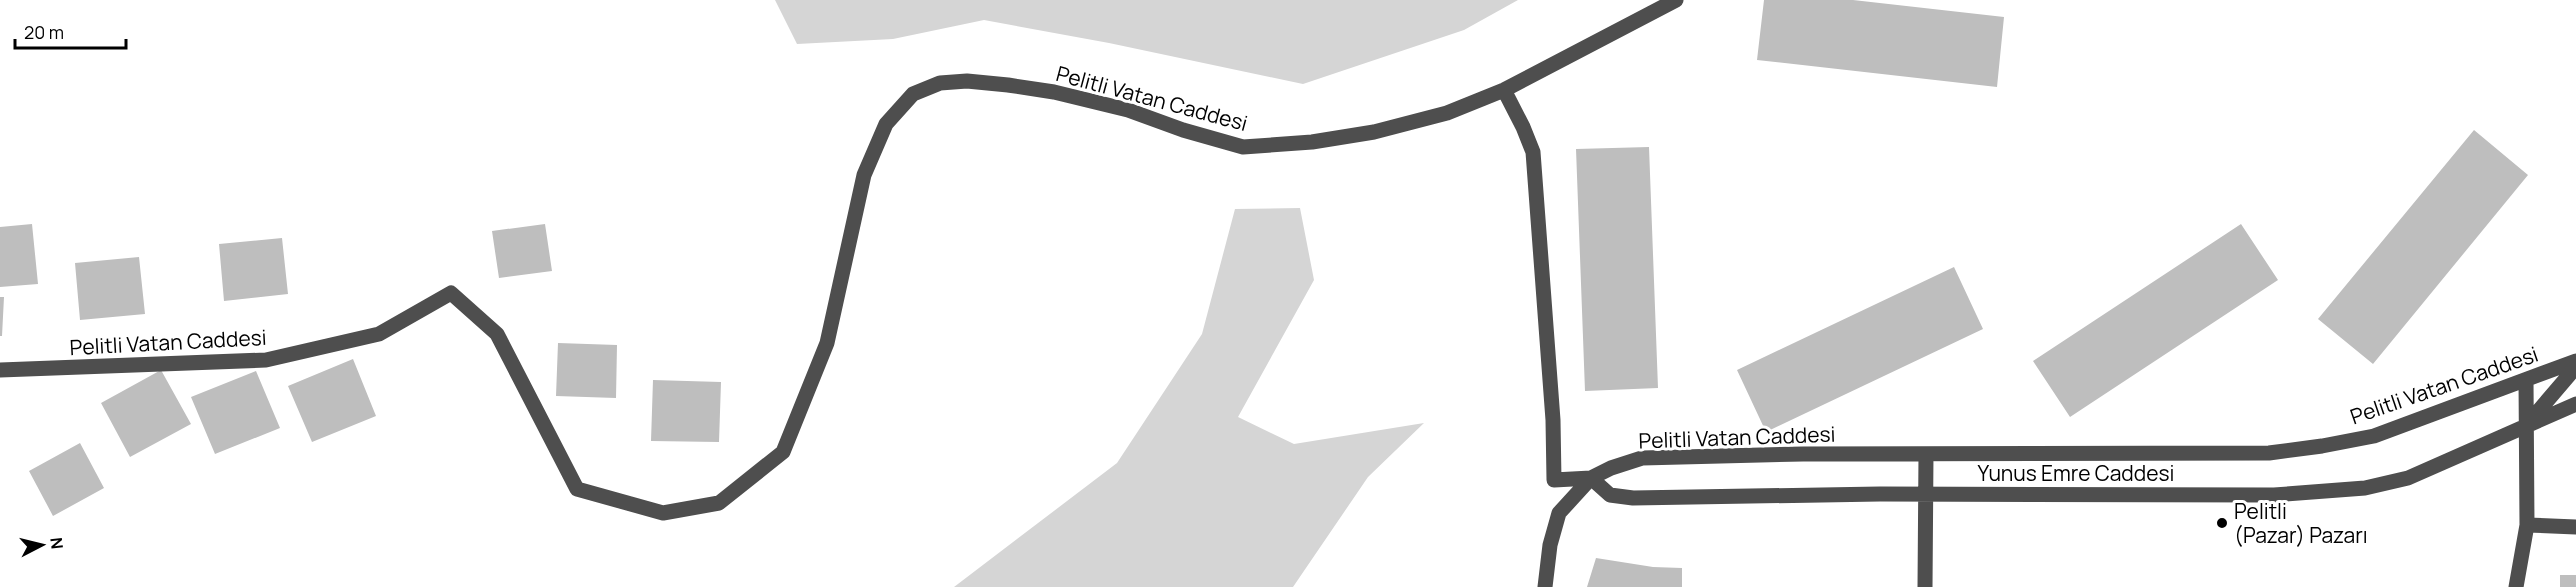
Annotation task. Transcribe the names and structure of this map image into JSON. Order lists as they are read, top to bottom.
{
  "streets": {
    "street": ["Pelitli Vatan Caddesi", "Yunus Emre Caddesi"]
  },
  "crossings": [
    ["Pelitli Vatan Caddesi", "Yunus Emre Caddesi"]
  ],
  "places": ["Pelitli (Pazar) Pazarı"],
  "scale_bar": "20 m",
  "north": "right"
}
